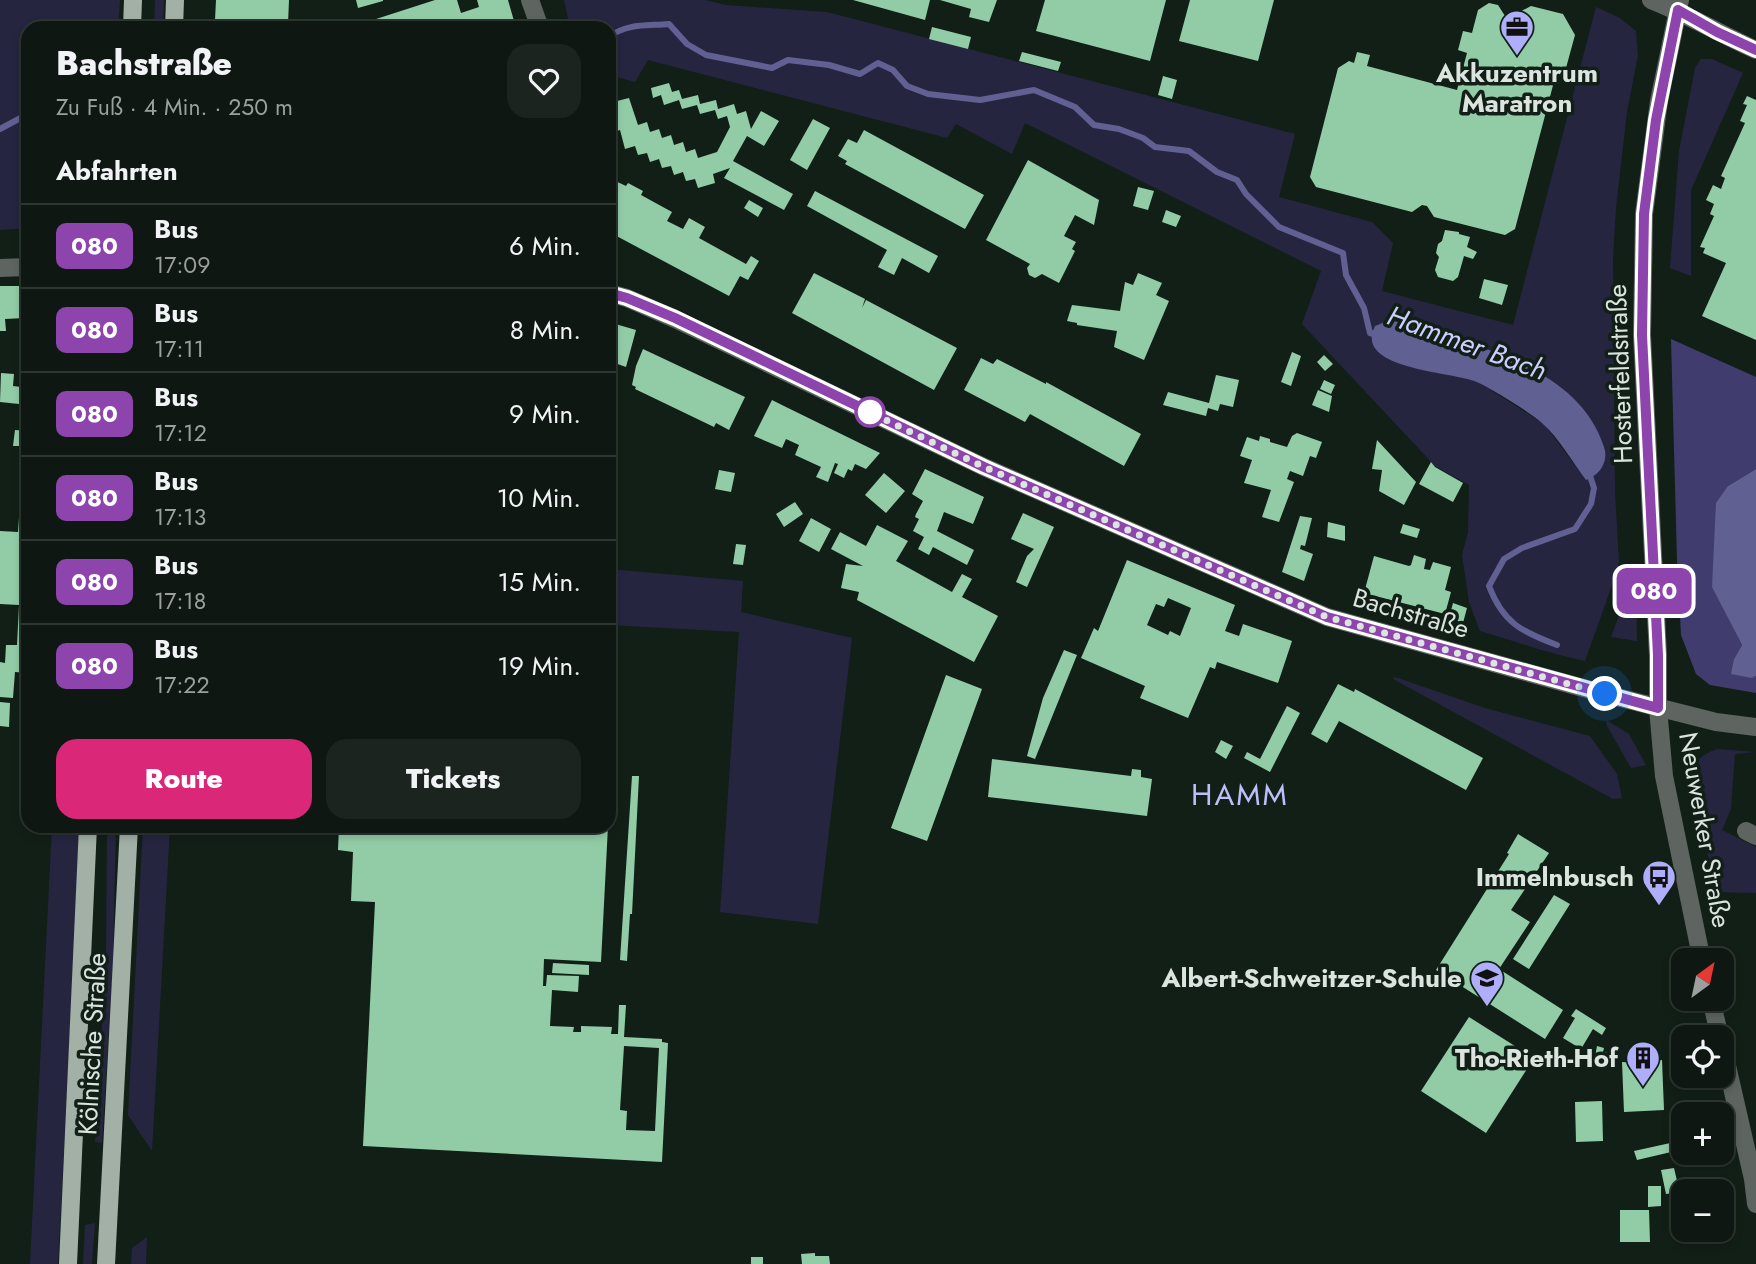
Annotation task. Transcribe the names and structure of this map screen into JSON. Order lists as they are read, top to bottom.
{
  "streets": {
    "main road": ["Kölnische Straße"],
    "street": ["Hosterfeldstraße", "Bachstraße", "Neuwerker Straße"]
  },
  "crossings": [
    ["Hosterfeldstraße", "Bachstraße"],
    ["Hosterfeldstraße", "Neuwerker Straße"],
    ["Bachstraße", "Neuwerker Straße"]
  ],
  "districts": ["HAMM"],
  "water": ["Hammer Bach"],
  "places": {
    "office": ["Akkuzentrum Maratron"],
    "bus stop": ["Immelnbusch"],
    "school or university": ["Albert-Schweitzer-Schule"],
    "building": ["Tho-Rieth-Hof"]
  },
  "lines": ["bus line 080"],
  "north": "top right",
  "page": {
    "on_map": "080",
    "heading": [
      ["Bachstraße", "Zu Fuß · 4 Min. · 250 m"],
      "Abfahrten"
    ],
    "list": [
      {
        "mark": "080",
        "name": "Bus",
        "note": "17:09",
        "value": "6 Min."
      },
      {
        "mark": "080",
        "name": "Bus",
        "note": "17:11",
        "value": "8 Min."
      },
      {
        "mark": "080",
        "name": "Bus",
        "note": "17:12",
        "value": "9 Min."
      },
      {
        "mark": "080",
        "name": "Bus",
        "note": "17:13",
        "value": "10 Min."
      },
      {
        "mark": "080",
        "name": "Bus",
        "note": "17:18",
        "value": "15 Min."
      },
      {
        "mark": "080",
        "name": "Bus",
        "note": "17:22",
        "value": "19 Min."
      }
    ],
    "buttons": ["Route", "Tickets"],
    "map_buttons": ["+", "−"]
  }
}
